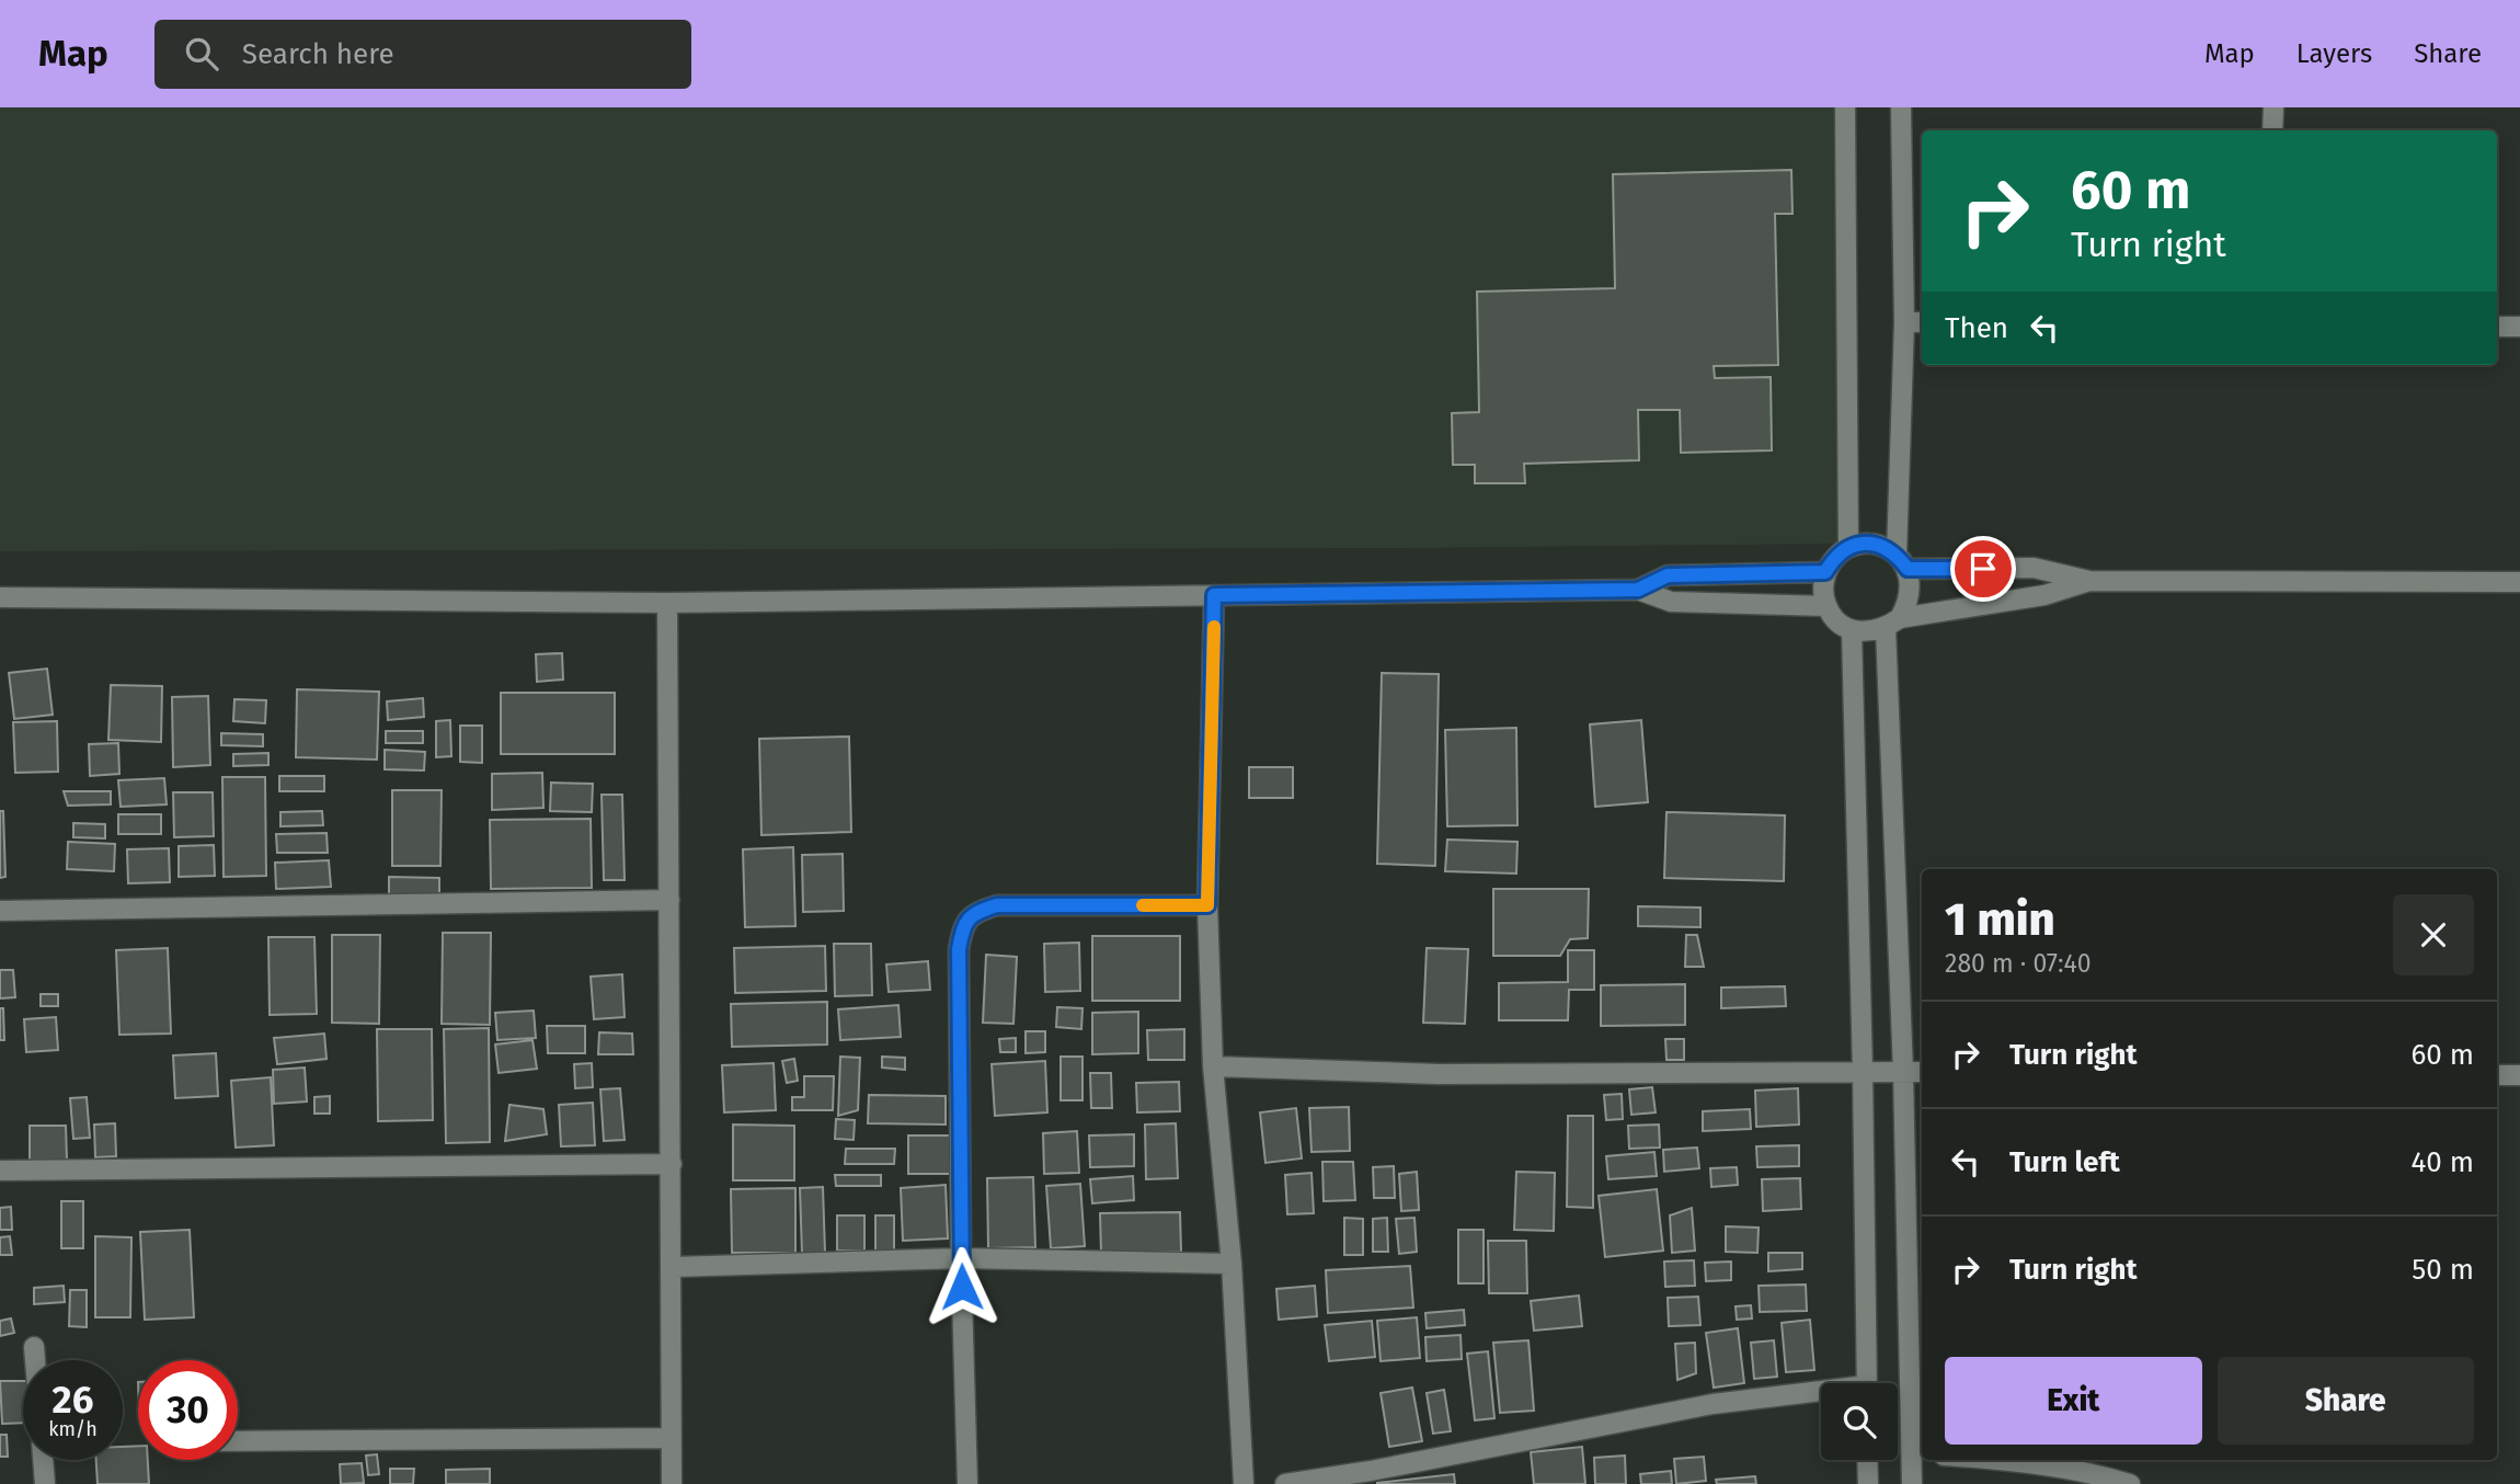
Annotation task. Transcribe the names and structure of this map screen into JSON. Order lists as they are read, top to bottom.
{
  "page": {
    "header": "Map",
    "search": "Search here",
    "nav": ["Map", "Layers", "Share"],
    "turn": ["60 m", "Turn right"],
    "then": "Then",
    "heading": ["1 min", "280 m · 07:40"],
    "list": [
      {
        "name": "Turn right",
        "value": "60 m"
      },
      {
        "name": "Turn left",
        "value": "40 m"
      },
      {
        "name": "Turn right",
        "value": "50 m"
      }
    ],
    "buttons": ["Exit", "Share"],
    "speed": "26 km/h",
    "limit": "30"
  }
}
